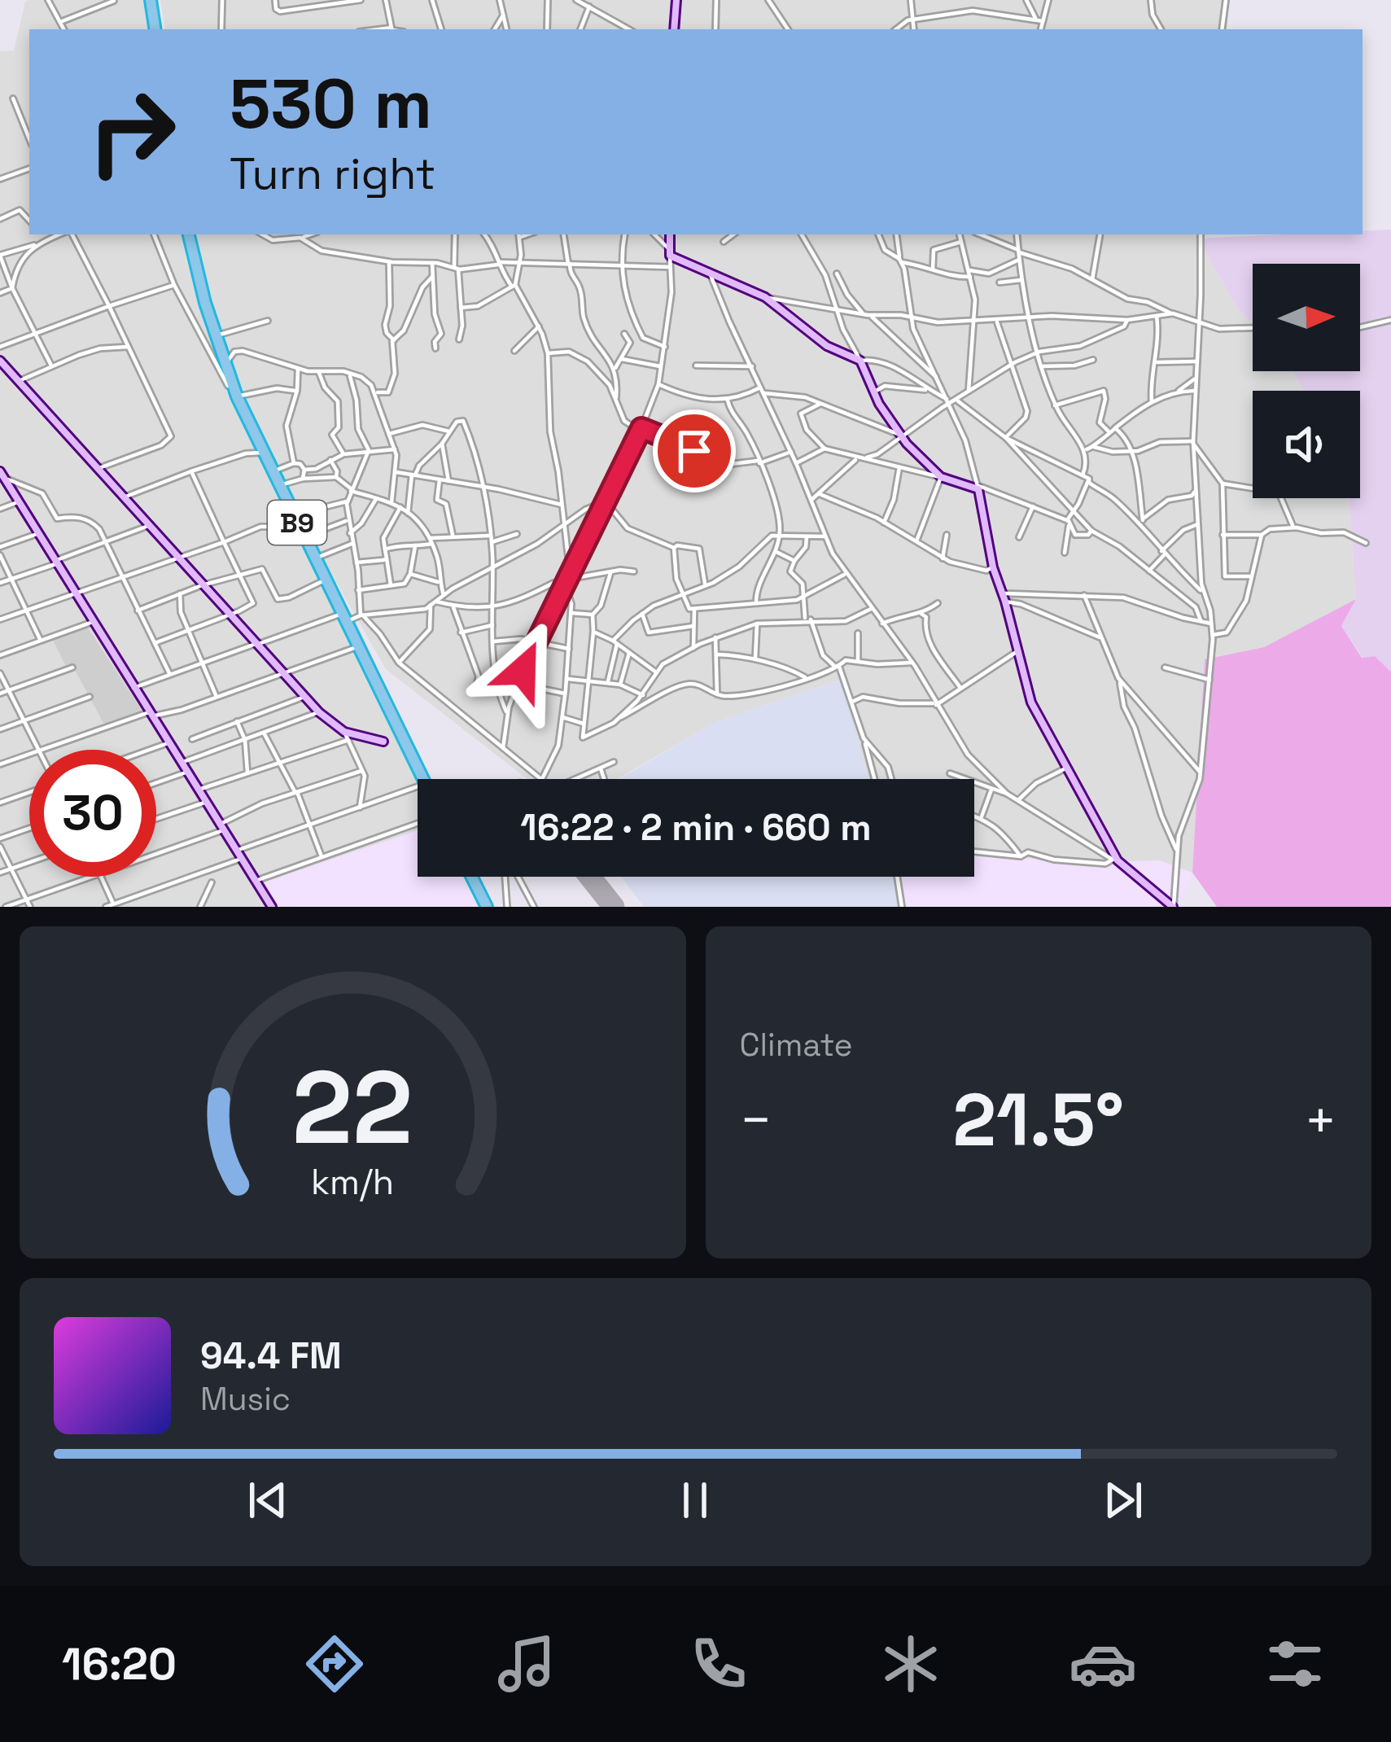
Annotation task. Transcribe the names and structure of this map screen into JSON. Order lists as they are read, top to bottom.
{
  "streets": {
    "highway": ["B9"]
  },
  "north": "right",
  "page": {
    "turn": ["530 m", "Turn right"],
    "limit": "30",
    "trip": "16:22 · 2 min · 660 m",
    "tile": "Climate",
    "heat": ["−", "21.5°", "+"],
    "song": ["94.4 FM", "Music"],
    "tabs": "16:20",
    "gauge": ["22", "km/h"]
  }
}
